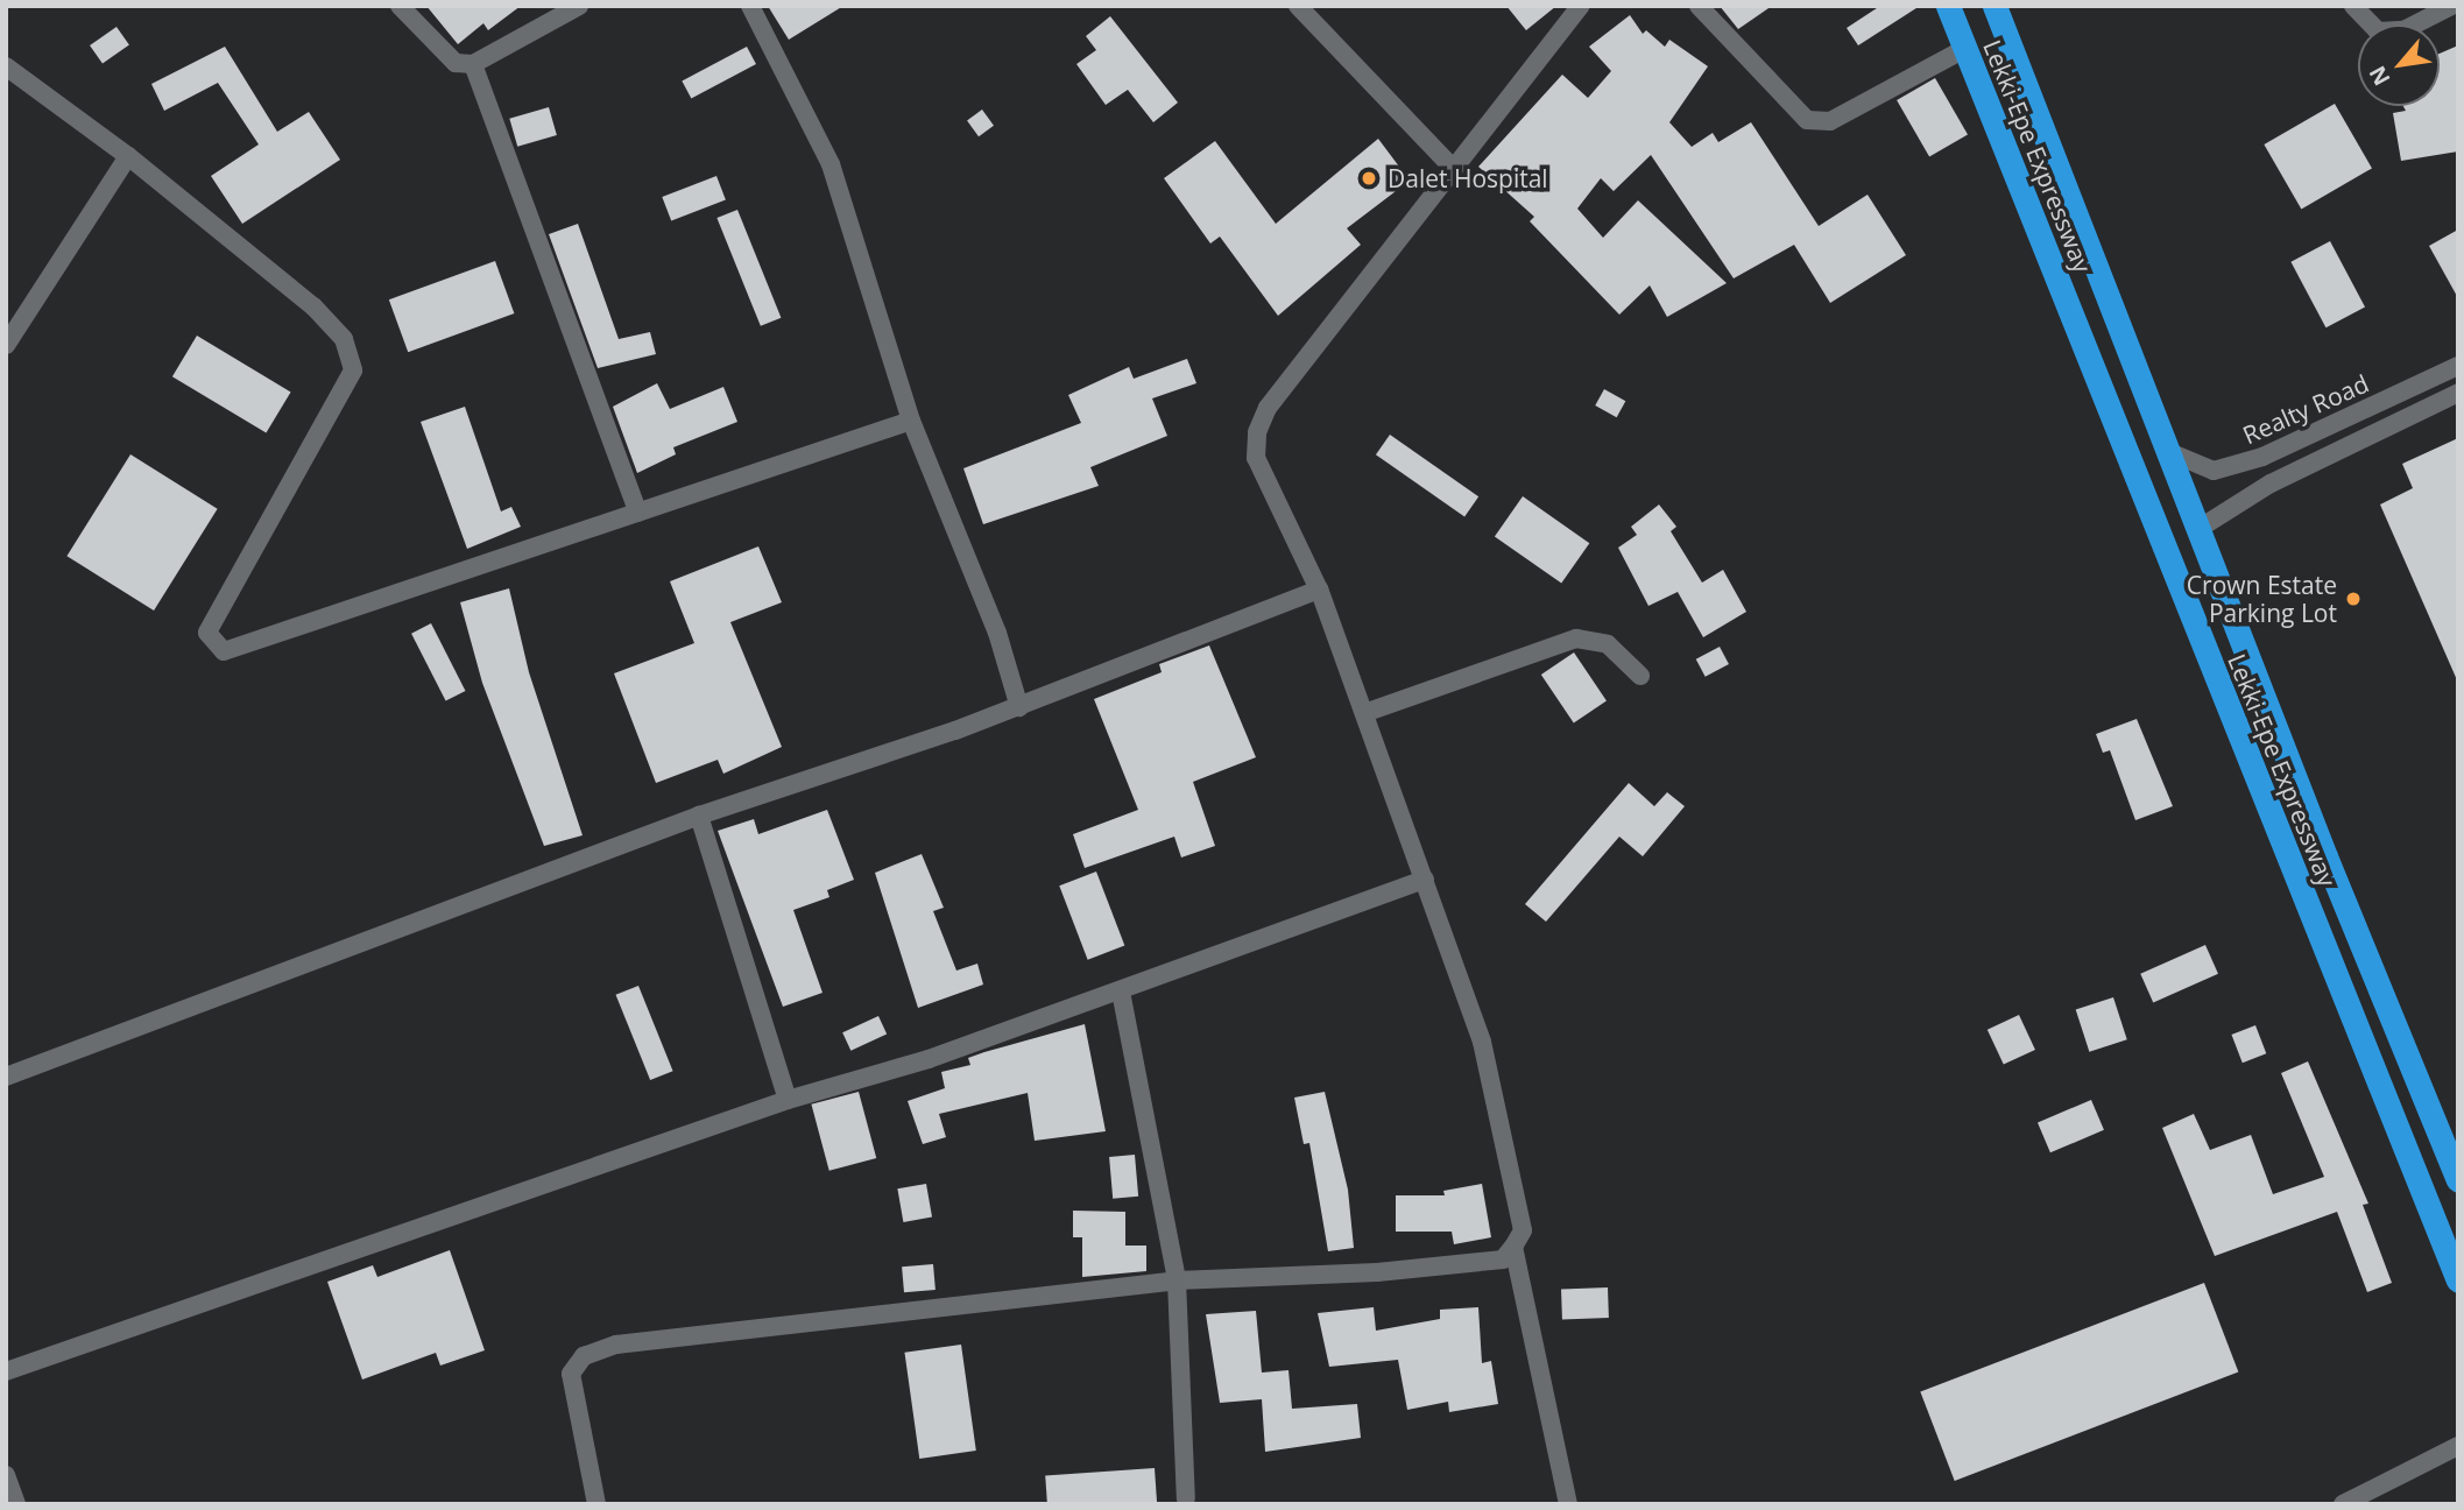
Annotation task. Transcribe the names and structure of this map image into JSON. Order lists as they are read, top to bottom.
{
  "streets": {
    "highway": ["Lekki-Epe Expressway"],
    "street": ["Realty Road"]
  },
  "crossings": [
    ["Lekki-Epe Expressway", "Realty Road"]
  ],
  "places": ["Dalet Hospital", "Crown Estate Parking Lot"],
  "north": "bottom left"
}
